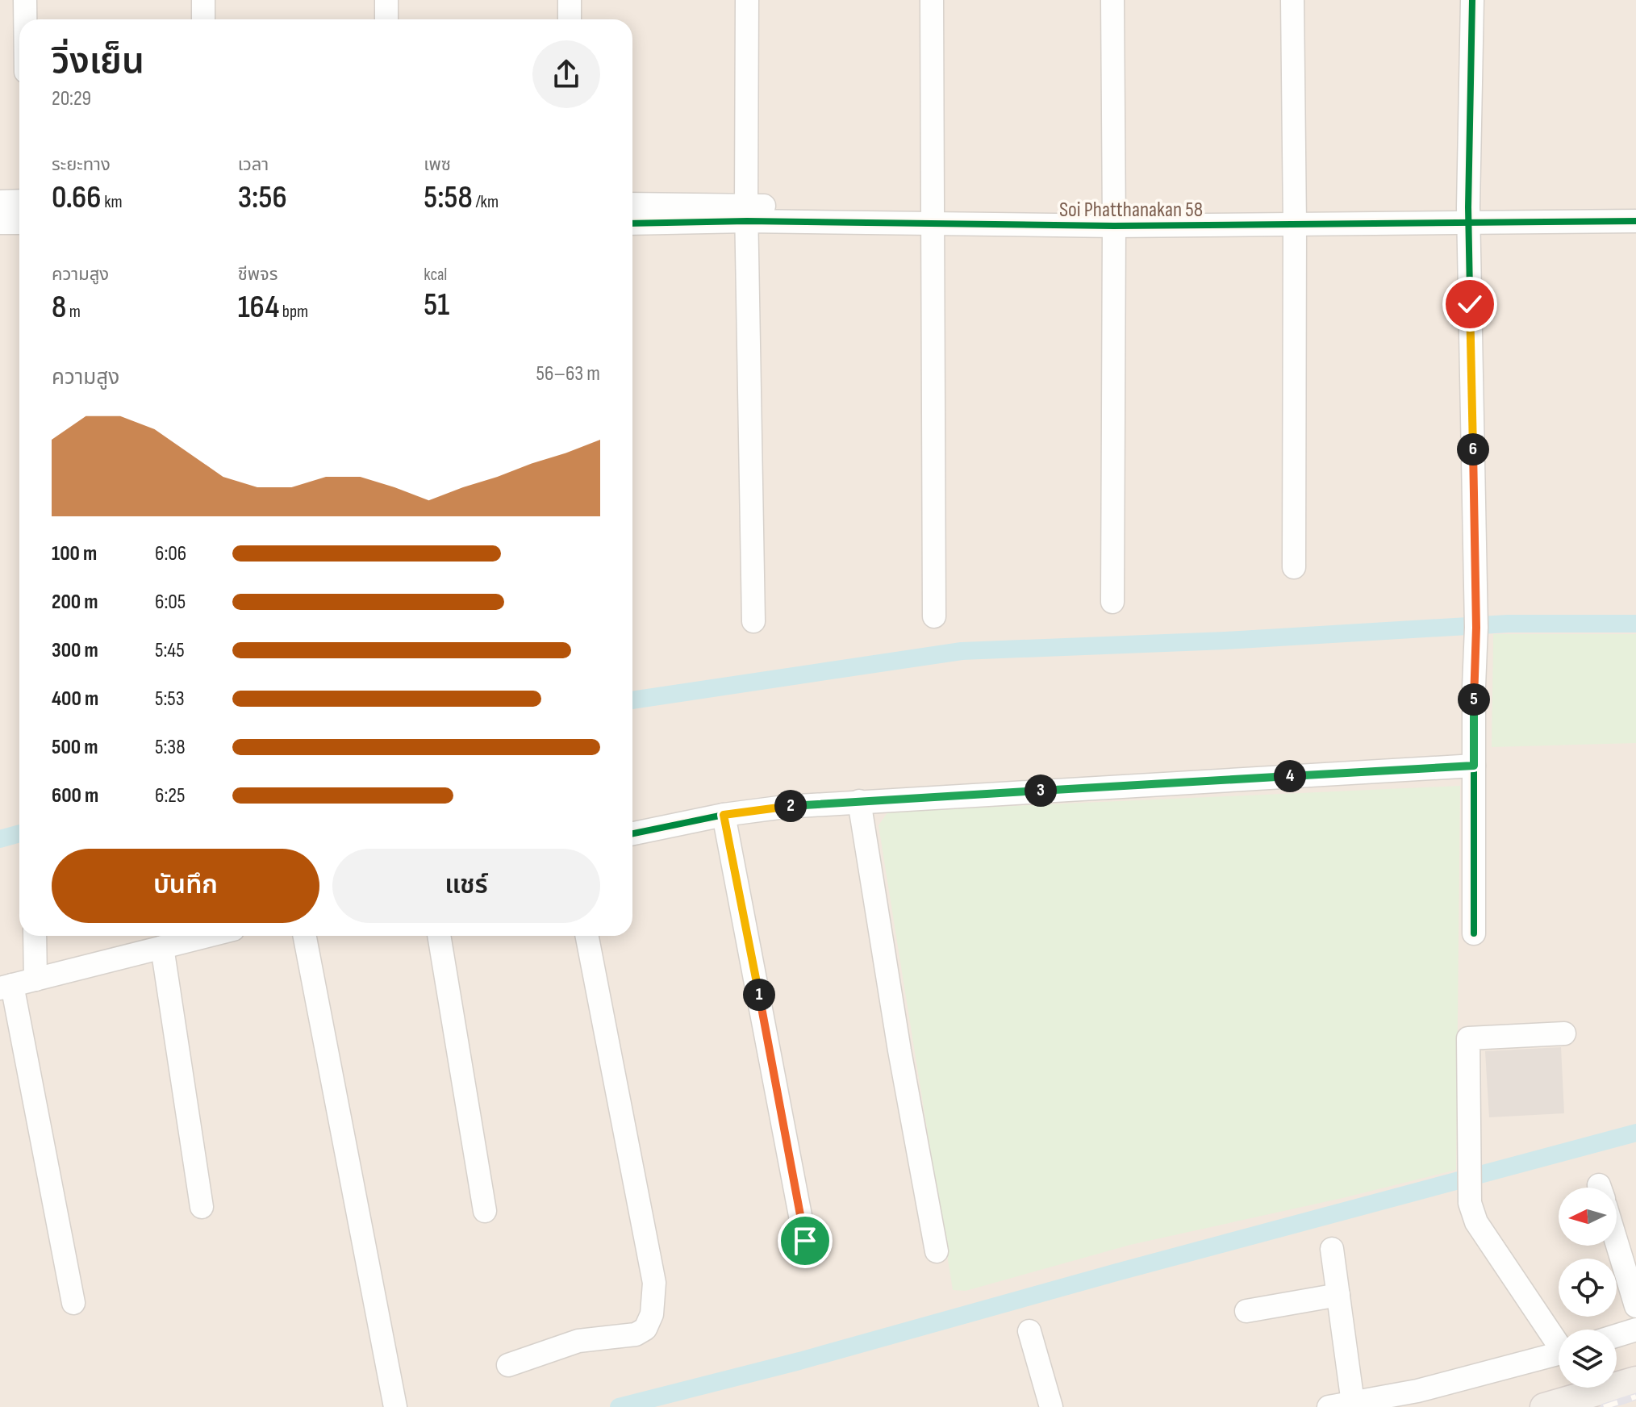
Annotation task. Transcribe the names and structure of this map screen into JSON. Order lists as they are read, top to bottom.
{
  "streets": {
    "street": ["Soi Phatthanakan 58"]
  },
  "north": "left",
  "page": {
    "heading": ["วิ่งเย็น", "20:29"],
    "stats": [
      ["ระยะทาง", "0.66 km"],
      ["เวลา", "3:56"],
      ["เพซ", "5:58 /km"],
      ["ความสูง", "8 m"],
      ["ชีพจร", "164 bpm"],
      ["kcal", "51"]
    ],
    "chart": ["ความสูง", "56–63 m"],
    "pins": [
      "6",
      "5",
      "4",
      "3",
      "2",
      "1"
    ],
    "list": [
      {
        "name": "100 m",
        "note": "6:06"
      },
      {
        "name": "200 m",
        "note": "6:05"
      },
      {
        "name": "300 m",
        "note": "5:45"
      },
      {
        "name": "400 m",
        "note": "5:53"
      },
      {
        "name": "500 m",
        "note": "5:38"
      },
      {
        "name": "600 m",
        "note": "6:25"
      }
    ],
    "buttons": ["บันทึก", "แชร์"]
  }
}
